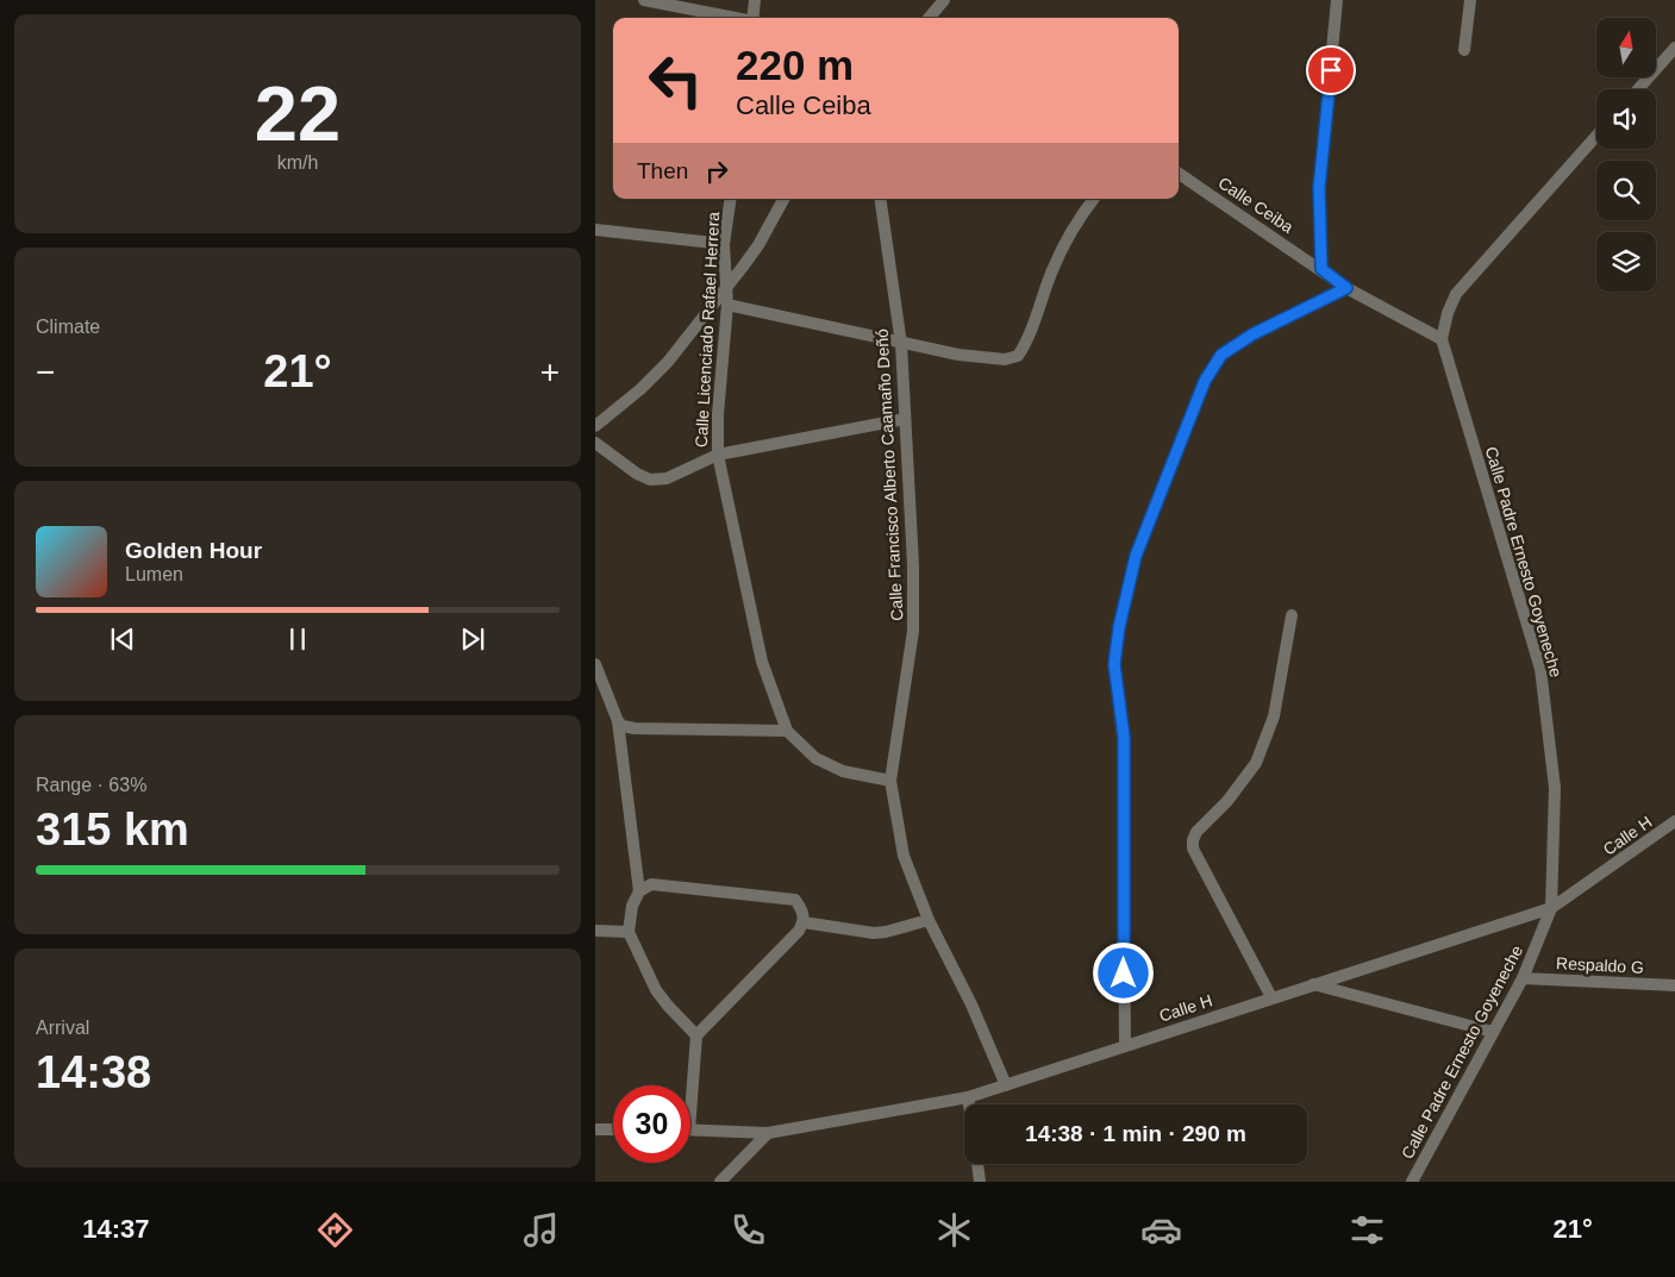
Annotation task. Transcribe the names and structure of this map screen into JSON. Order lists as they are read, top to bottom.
{
  "streets": {
    "street": [
      "Calle Ceiba",
      "Calle Licenciado Rafael Herrera",
      "Calle Francisco Alberto Caamaño Deñó",
      "Calle Padre Ernesto Goyeneche",
      "Calle H",
      "Respaldo G"
    ]
  },
  "crossings": [
    ["Calle Ceiba", "Calle Padre Ernesto Goyeneche"],
    ["Calle Licenciado Rafael Herrera", "Calle Francisco Alberto Caamaño Deñó"],
    ["Calle Francisco Alberto Caamaño Deñó", "Calle H"],
    ["Calle Padre Ernesto Goyeneche", "Calle H"],
    ["Calle Padre Ernesto Goyeneche", "Respaldo G"]
  ],
  "north": "top",
  "page": {
    "tile": [
      ["22", "km/h"],
      "Climate",
      ["Range · 63%", "315 km"],
      ["Arrival", "14:38"]
    ],
    "turn": ["220 m", "Calle Ceiba"],
    "then": "Then",
    "heat": ["−", "21°", "+"],
    "song": ["Golden Hour", "Lumen"],
    "limit": "30",
    "trip": "14:38 · 1 min · 290 m",
    "tabs": ["14:37", "21°"]
  }
}
